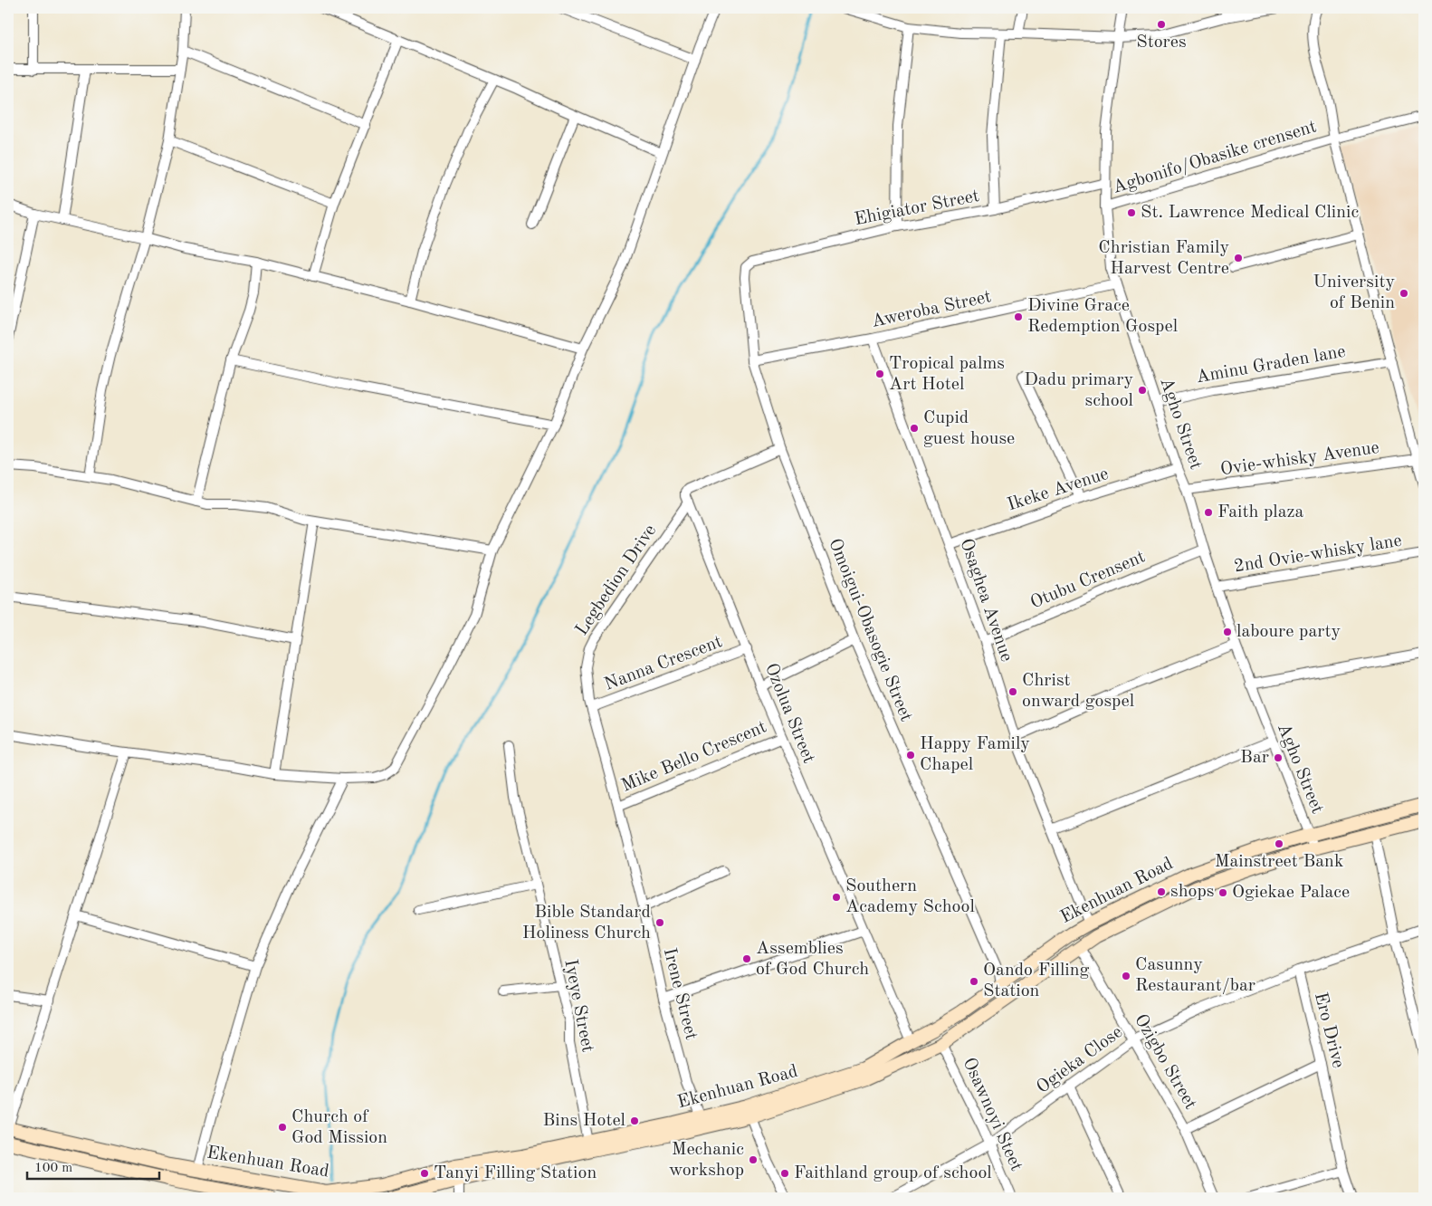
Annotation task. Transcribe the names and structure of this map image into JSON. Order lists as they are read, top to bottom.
{
  "streets": {
    "main road": ["Ekenhuan Road"],
    "street": [
      "Agbonifo/Obasike crensent",
      "Ehigiator Street",
      "Aweroba Street",
      "Aminu Graden lane",
      "Agho Street",
      "Ovie-whisky Avenue",
      "Ikeke Avenue",
      "2nd Ovie-whisky lane",
      "Legbedion Drive",
      "Otubu Crensent",
      "Osaghea Avenue",
      "Omoigui-Obasogie Street",
      "Nanna Crescent",
      "Ozolua Street",
      "Mike Bello Crescent",
      "Irene Street",
      "Iyeye Street",
      "Ero Drive",
      "Ogieka Close",
      "Ozigbo Street",
      "Osawnoyi Steet"
    ]
  },
  "crossings": [
    ["Agbonifo/Obasike crensent", "Agho Street"],
    ["Ehigiator Street", "Agho Street"],
    ["Ehigiator Street", "Omoigui-Obasogie Street"],
    ["Aweroba Street", "Agho Street"],
    ["Aweroba Street", "Osaghea Avenue"],
    ["Aweroba Street", "Omoigui-Obasogie Street"],
    ["Aminu Graden lane", "Agho Street"],
    ["Agho Street", "Ovie-whisky Avenue"],
    ["Agho Street", "Ikeke Avenue"],
    ["Agho Street", "2nd Ovie-whisky lane"],
    ["Agho Street", "Otubu Crensent"],
    ["Agho Street", "Ekenhuan Road"],
    ["Ikeke Avenue", "Osaghea Avenue"],
    ["Legbedion Drive", "Nanna Crescent"],
    ["Legbedion Drive", "Ozolua Street"],
    ["Legbedion Drive", "Irene Street"],
    ["Otubu Crensent", "Osaghea Avenue"],
    ["Osaghea Avenue", "Ekenhuan Road"],
    ["Omoigui-Obasogie Street", "Ekenhuan Road"],
    ["Nanna Crescent", "Ozolua Street"],
    ["Nanna Crescent", "Irene Street"],
    ["Ozolua Street", "Mike Bello Crescent"],
    ["Ozolua Street", "Ekenhuan Road"],
    ["Mike Bello Crescent", "Irene Street"],
    ["Ekenhuan Road", "Irene Street"],
    ["Ekenhuan Road", "Iyeye Street"],
    ["Ekenhuan Road", "Ozigbo Street"],
    ["Ekenhuan Road", "Osawnoyi Steet"],
    ["Ero Drive", "Ogieka Close"],
    ["Ogieka Close", "Ozigbo Street"],
    ["Ogieka Close", "Osawnoyi Steet"]
  ],
  "places": [
    "Stores",
    "St. Lawrence Medical Clinic",
    "Christian Family Harvest Centre",
    "University of Benin",
    "Divine Grace Redemption Gospel",
    "Tropical palms Art Hotel",
    "Dadu primary school",
    "Cupid guest house",
    "Faith plaza",
    "laboure party",
    "Christ onward gospel",
    "Happy Family Chapel",
    "Bar",
    "Mainstreet Bank",
    "shops",
    "Ogiekae Palace",
    "Southern Academy School",
    "Bible Standard Holiness Church",
    "Assemblies of God Church",
    "Casunny Restaurant/bar",
    "Oando Filling Station",
    "Bins Hotel",
    "Church of God Mission",
    "Mechanic workshop",
    "Tanyi Filling Station",
    "Faithland group of school"
  ],
  "scale_bar": "100 m"
}
